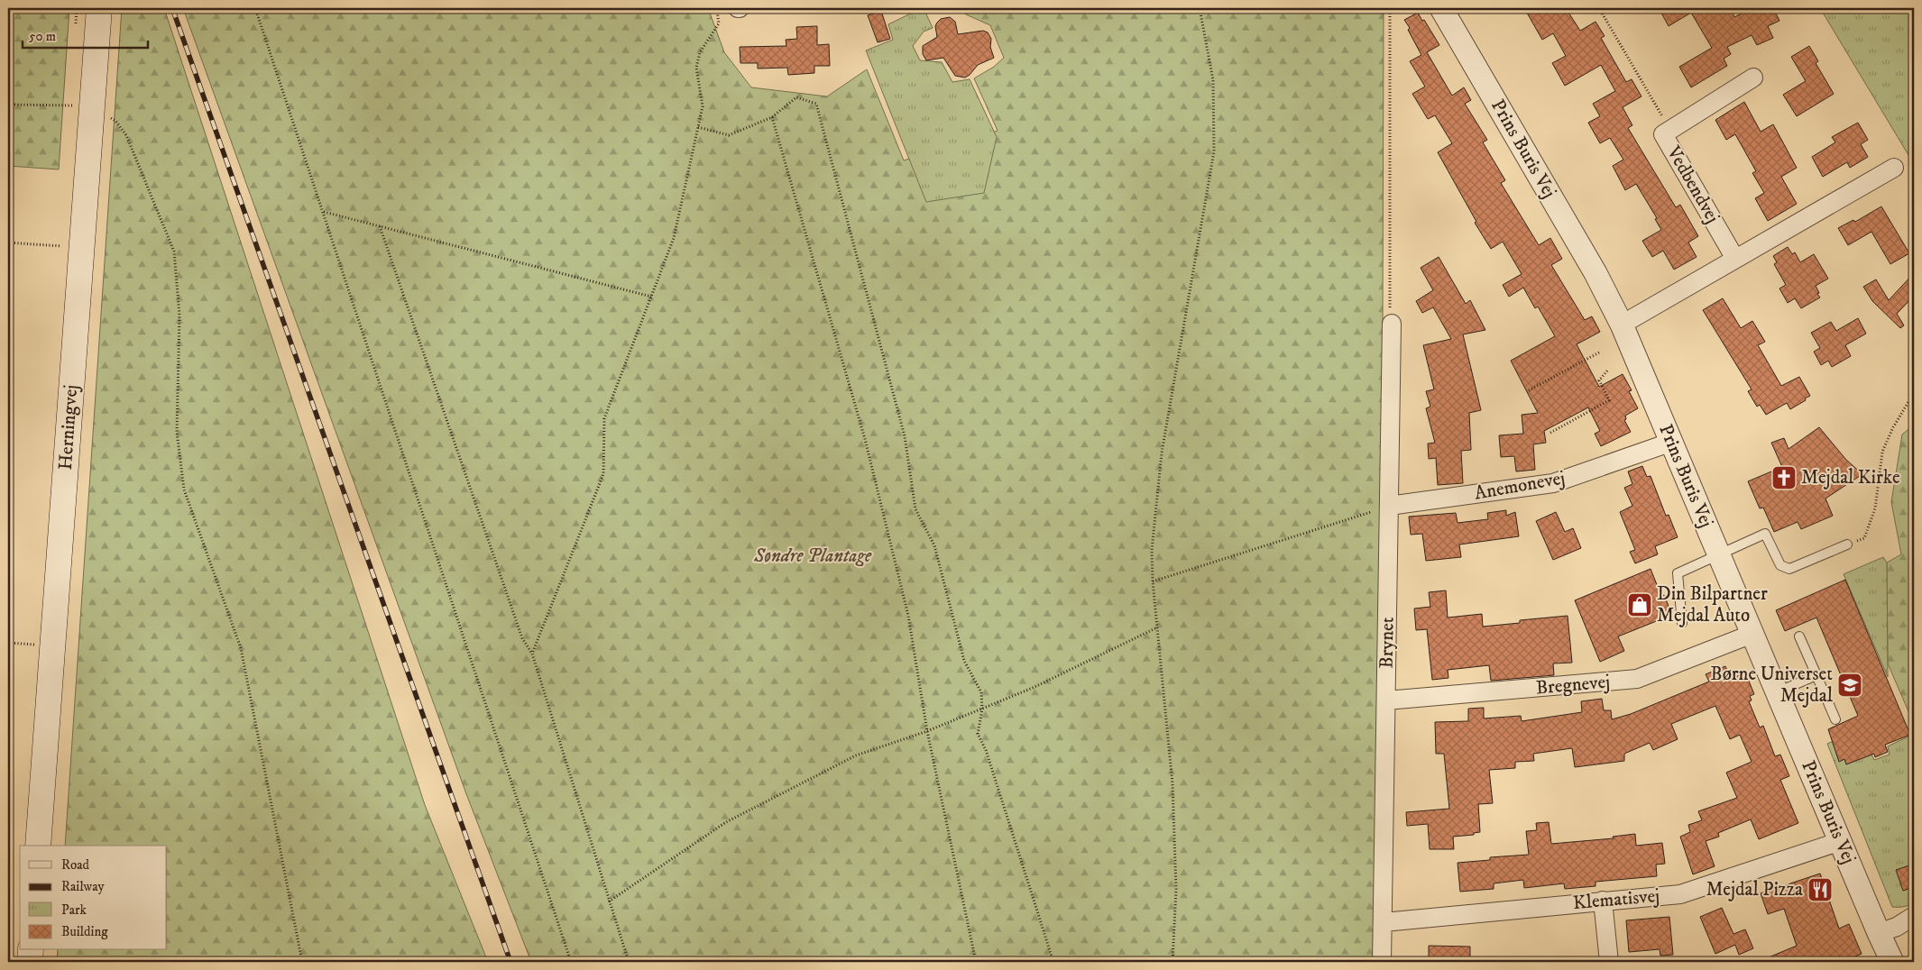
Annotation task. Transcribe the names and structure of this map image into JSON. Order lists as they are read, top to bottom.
{
  "streets": {
    "main road": ["Herningvej"],
    "street": [
      "Prins Buris Vej",
      "Vedbendvej",
      "Anemonevej",
      "Brynet",
      "Bregnevej",
      "Klematisvej"
    ]
  },
  "crossings": [
    ["Prins Buris Vej", "Anemonevej"],
    ["Prins Buris Vej", "Bregnevej"],
    ["Prins Buris Vej", "Klematisvej"],
    ["Anemonevej", "Brynet"],
    ["Brynet", "Bregnevej"],
    ["Brynet", "Klematisvej"]
  ],
  "parks": ["Søndre Plantage"],
  "places": {
    "church": ["Mejdal Kirke"],
    "shop": ["Din Bilpartner Mejdal Auto"],
    "school or university": ["Børne Universet Mejdal"],
    "restaurant": ["Mejdal Pizza"]
  },
  "legend": [
    "Road",
    "Railway",
    "Park",
    "Building"
  ],
  "scale_bar": "50 m"
}
